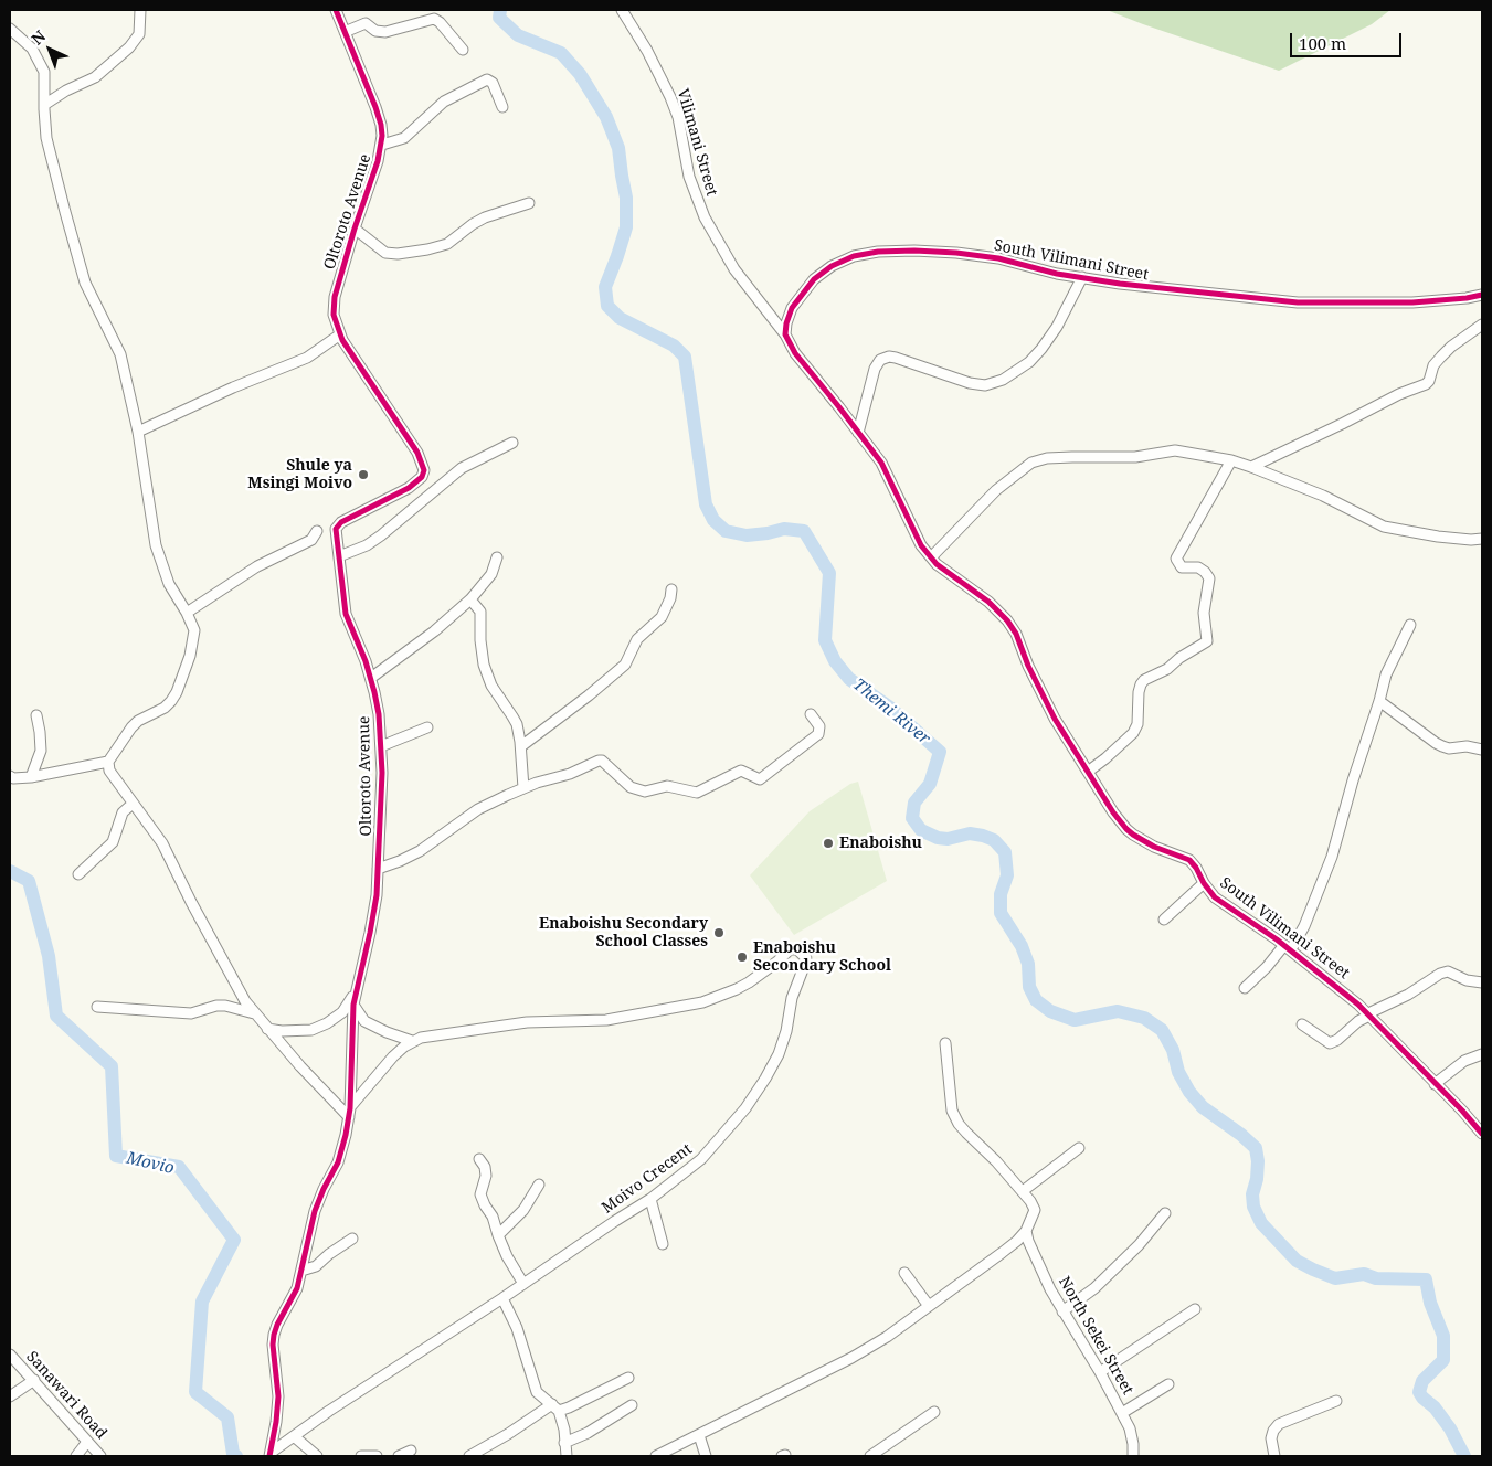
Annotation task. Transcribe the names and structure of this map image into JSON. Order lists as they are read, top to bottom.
{
  "streets": {
    "street": [
      "Vilimani Street",
      "Oltoroto Avenue",
      "South Vilimani Street",
      "Moivo Crecent",
      "North Sekei Street",
      "Sanawari Road"
    ]
  },
  "crossings": [
    ["Vilimani Street", "South Vilimani Street"],
    ["Oltoroto Avenue", "Moivo Crecent"]
  ],
  "water": ["Themi River", "Movio"],
  "places": [
    "Shule ya Msingi Moivo",
    "Enaboishu",
    "Enaboishu Secondary School Classes",
    "Enaboishu Secondary School"
  ],
  "scale_bar": "100 m",
  "north": "top left"
}
